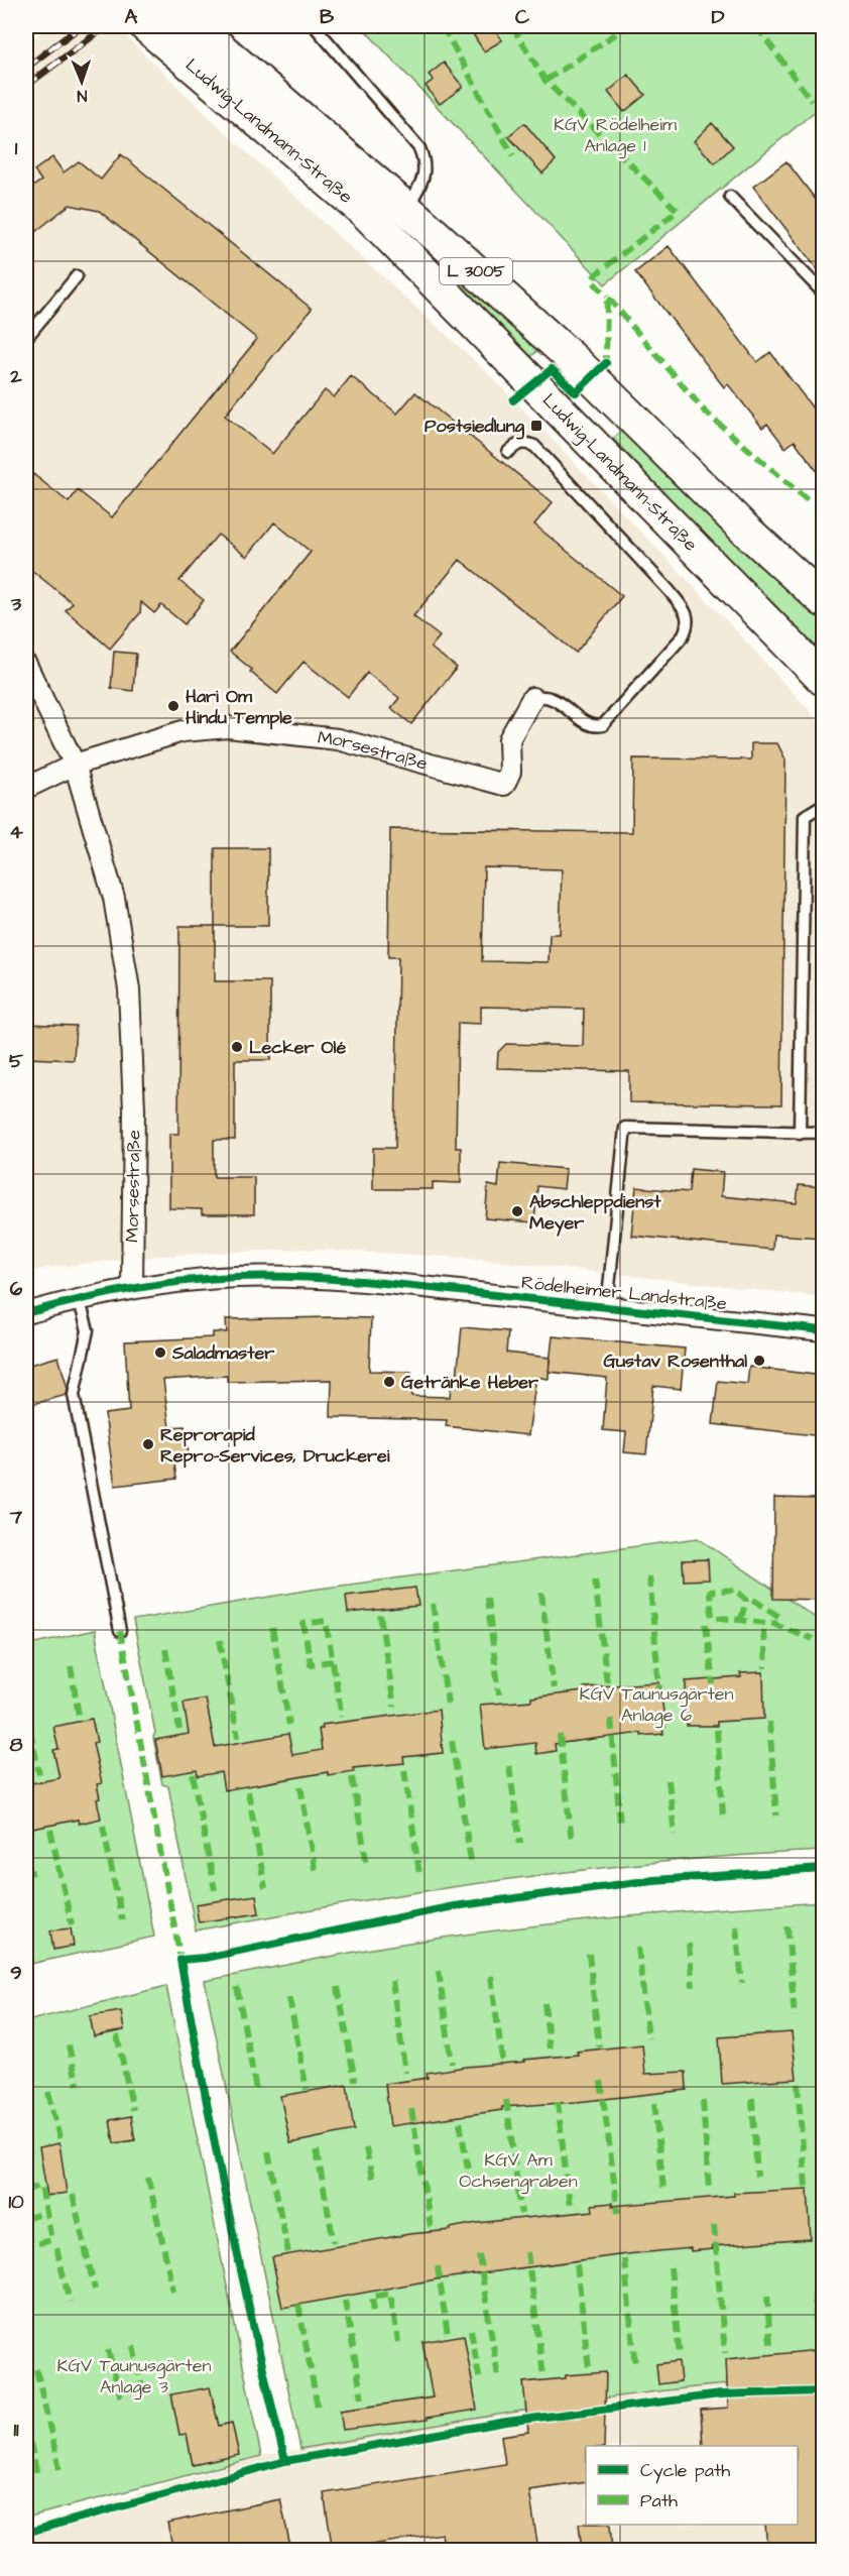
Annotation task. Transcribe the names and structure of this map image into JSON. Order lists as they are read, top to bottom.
{
  "streets": {
    "main road": ["Ludwig-Landmann-Straße", "L 3005"],
    "street": ["Morsestraße", "Rödelheimer Landstraße"]
  },
  "crossings": [
    ["Morsestraße", "Rödelheimer Landstraße"]
  ],
  "parks": [
    "KGV Rödelheim Anlage 1",
    "KGV Taunusgärten Anlage 6",
    "KGV Am Ochsengraben",
    "KGV Taunusgärten Anlage 3"
  ],
  "places": {
    "transit": ["Postsiedlung"],
    "other": [
      "Hari Om Hindu Temple",
      "Lecker Olé",
      "Abschleppdienst Meyer",
      "Saladmaster",
      "Gustav Rosenthal",
      "Getränke Heber",
      "Reprorapid Repro-Services, Druckerei"
    ]
  },
  "legend": ["Cycle path", "Path"],
  "north": "bottom",
  "grid": {
    "columns": [
      "A",
      "B",
      "C",
      "D"
    ],
    "rows": [
      "1",
      "2",
      "3",
      "4",
      "5",
      "6",
      "7",
      "8",
      "9",
      "10",
      "11"
    ]
  }
}
